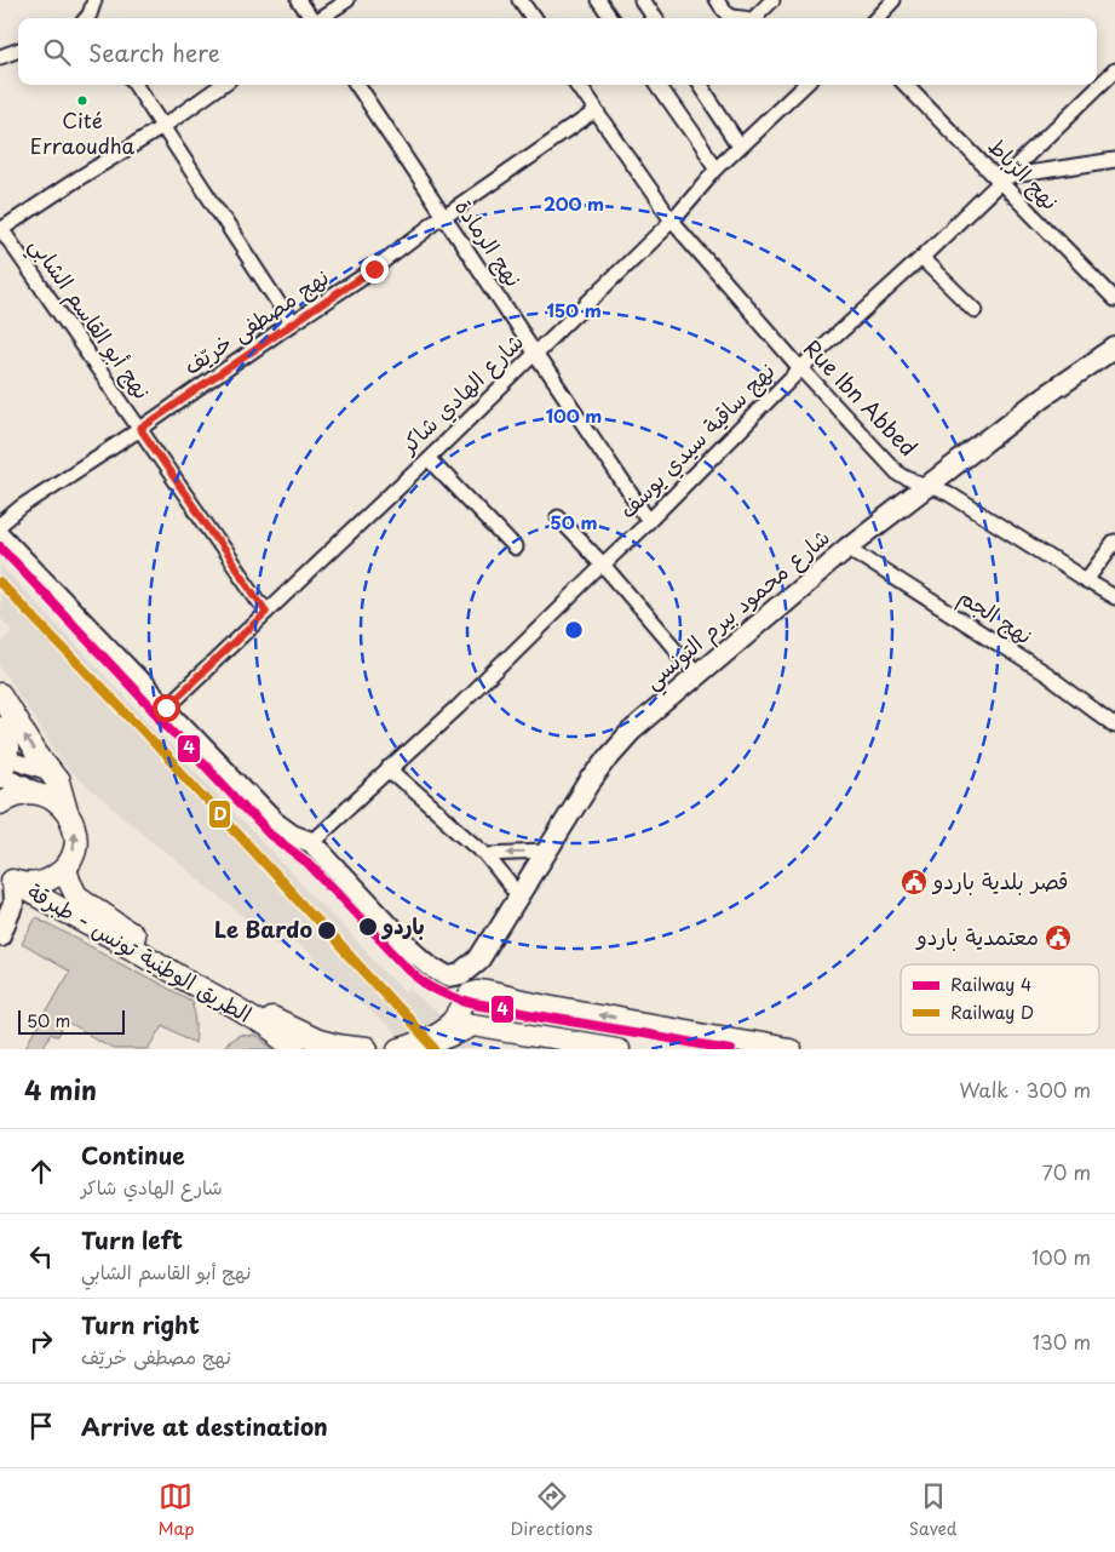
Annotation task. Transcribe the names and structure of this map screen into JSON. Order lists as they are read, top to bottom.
{
  "streets": {
    "main road": ["شارع محمود بيرم التونسي", "الطريق الوطنية تونس - طبرقة"],
    "street": [
      "نهج الرّباط",
      "نهج الرمادة",
      "نهج أبو القاسم الشابي",
      "نهج مصطفى خريّف",
      "شارع الهادي شاكر",
      "Rue Ibn Abbed",
      "نهج ساقية سيدي يوسف",
      "نهج الجم"
    ]
  },
  "crossings": [
    ["نهج الرّباط", "نهج ساقية سيدي يوسف"],
    ["نهج الرمادة", "نهج مصطفى خريّف"],
    ["نهج الرمادة", "شارع الهادي شاكر"],
    ["نهج الرمادة", "نهج ساقية سيدي يوسف"],
    ["نهج أبو القاسم الشابي", "نهج مصطفى خريّف"],
    ["نهج أبو القاسم الشابي", "شارع الهادي شاكر"],
    ["نهج مصطفى خريّف", "Rue Ibn Abbed"],
    ["شارع الهادي شاكر", "Rue Ibn Abbed"],
    ["Rue Ibn Abbed", "نهج ساقية سيدي يوسف"],
    ["Rue Ibn Abbed", "شارع محمود بيرم التونسي"],
    ["نهج ساقية سيدي يوسف", "شارع محمود بيرم التونسي"],
    ["شارع محمود بيرم التونسي", "نهج الجم"]
  ],
  "places": {
    "other": ["Cité Erraoudha", "باردو", "Le Bardo"],
    "public building": ["قصر بلدية باردو", "معتمدية باردو"]
  },
  "lines": ["rail line 4", "rail line D"],
  "legend": ["Railway 4", "Railway D"],
  "scale_bar": "50 m",
  "page": {
    "search": "Search here",
    "scale": "50 m",
    "heading": ["4 min", "Walk · 300 m"],
    "list": [
      ["Continue", "شارع الهادي شاكر", "70 m"],
      ["Turn left", "نهج أبو القاسم الشابي", "100 m"],
      ["Turn right", "نهج مصطفى خريّف", "130 m"],
      "Arrive at destination"
    ],
    "nav": ["Map", "Directions", "Saved"]
  },
  "rings": [
    "200 m",
    "150 m",
    "100 m",
    "50 m"
  ]
}
